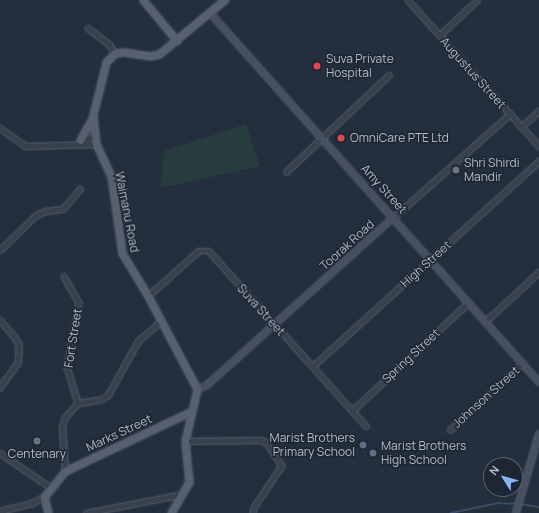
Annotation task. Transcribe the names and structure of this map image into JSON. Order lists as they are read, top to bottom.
{
  "streets": {
    "main road": [
      "Amy Street",
      "Waimanu Road",
      "Toorak Road",
      "Marks Street"
    ],
    "street": [
      "Augustus Street",
      "High Street",
      "Suva Street",
      "Fort Street",
      "Spring Street",
      "Johnson Street"
    ]
  },
  "crossings": [
    ["Augustus Street", "Toorak Road"],
    ["Amy Street", "Toorak Road"],
    ["Amy Street", "High Street"],
    ["Amy Street", "Spring Street"],
    ["Amy Street", "Johnson Street"],
    ["Waimanu Road", "Toorak Road"],
    ["Waimanu Road", "Suva Street"],
    ["Toorak Road", "Suva Street"],
    ["High Street", "Suva Street"],
    ["Suva Street", "Spring Street"]
  ],
  "places": [
    "Suva Private Hospital",
    "OmniCare PTE Ltd",
    "Shri Shirdi Mandir",
    "Centenary",
    "Marist Brothers Primary School",
    "Marist Brothers High School"
  ],
  "north": "top left"
}
